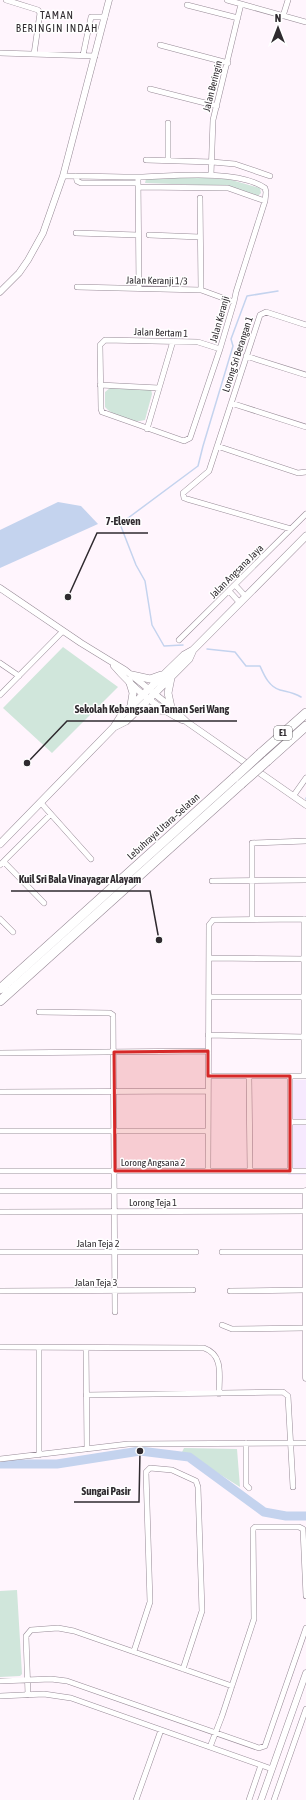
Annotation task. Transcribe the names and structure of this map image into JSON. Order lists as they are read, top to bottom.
{
  "streets": {
    "highway": ["E1", "Lebuhraya Utara–Selatan"],
    "street": [
      "Jalan Beringin",
      "Jalan Keranji 1/3",
      "Jalan Keranji",
      "Jalan Bertam 1",
      "Lorong Sri Berangan 1",
      "Jalan Angsana Jaya",
      "Lorong Angsana 2",
      "Lorong Teja 1",
      "Jalan Teja 2",
      "Jalan Teja 3"
    ]
  },
  "crossings": [
    ["Jalan Beringin", "Jalan Keranji"],
    ["Jalan Keranji 1/3", "Jalan Keranji"],
    ["Jalan Keranji", "Jalan Bertam 1"],
    ["Lorong Sri Berangan 1", "Jalan Angsana Jaya"]
  ],
  "districts": ["TAMAN BERINGIN INDAH"],
  "places": [
    "7-Eleven",
    "Sekolah Kebangsaan Taman Seri Wang",
    "Kuil Sri Bala Vinayagar Alayam",
    "Sungai Pasir"
  ],
  "north": "top"
}
